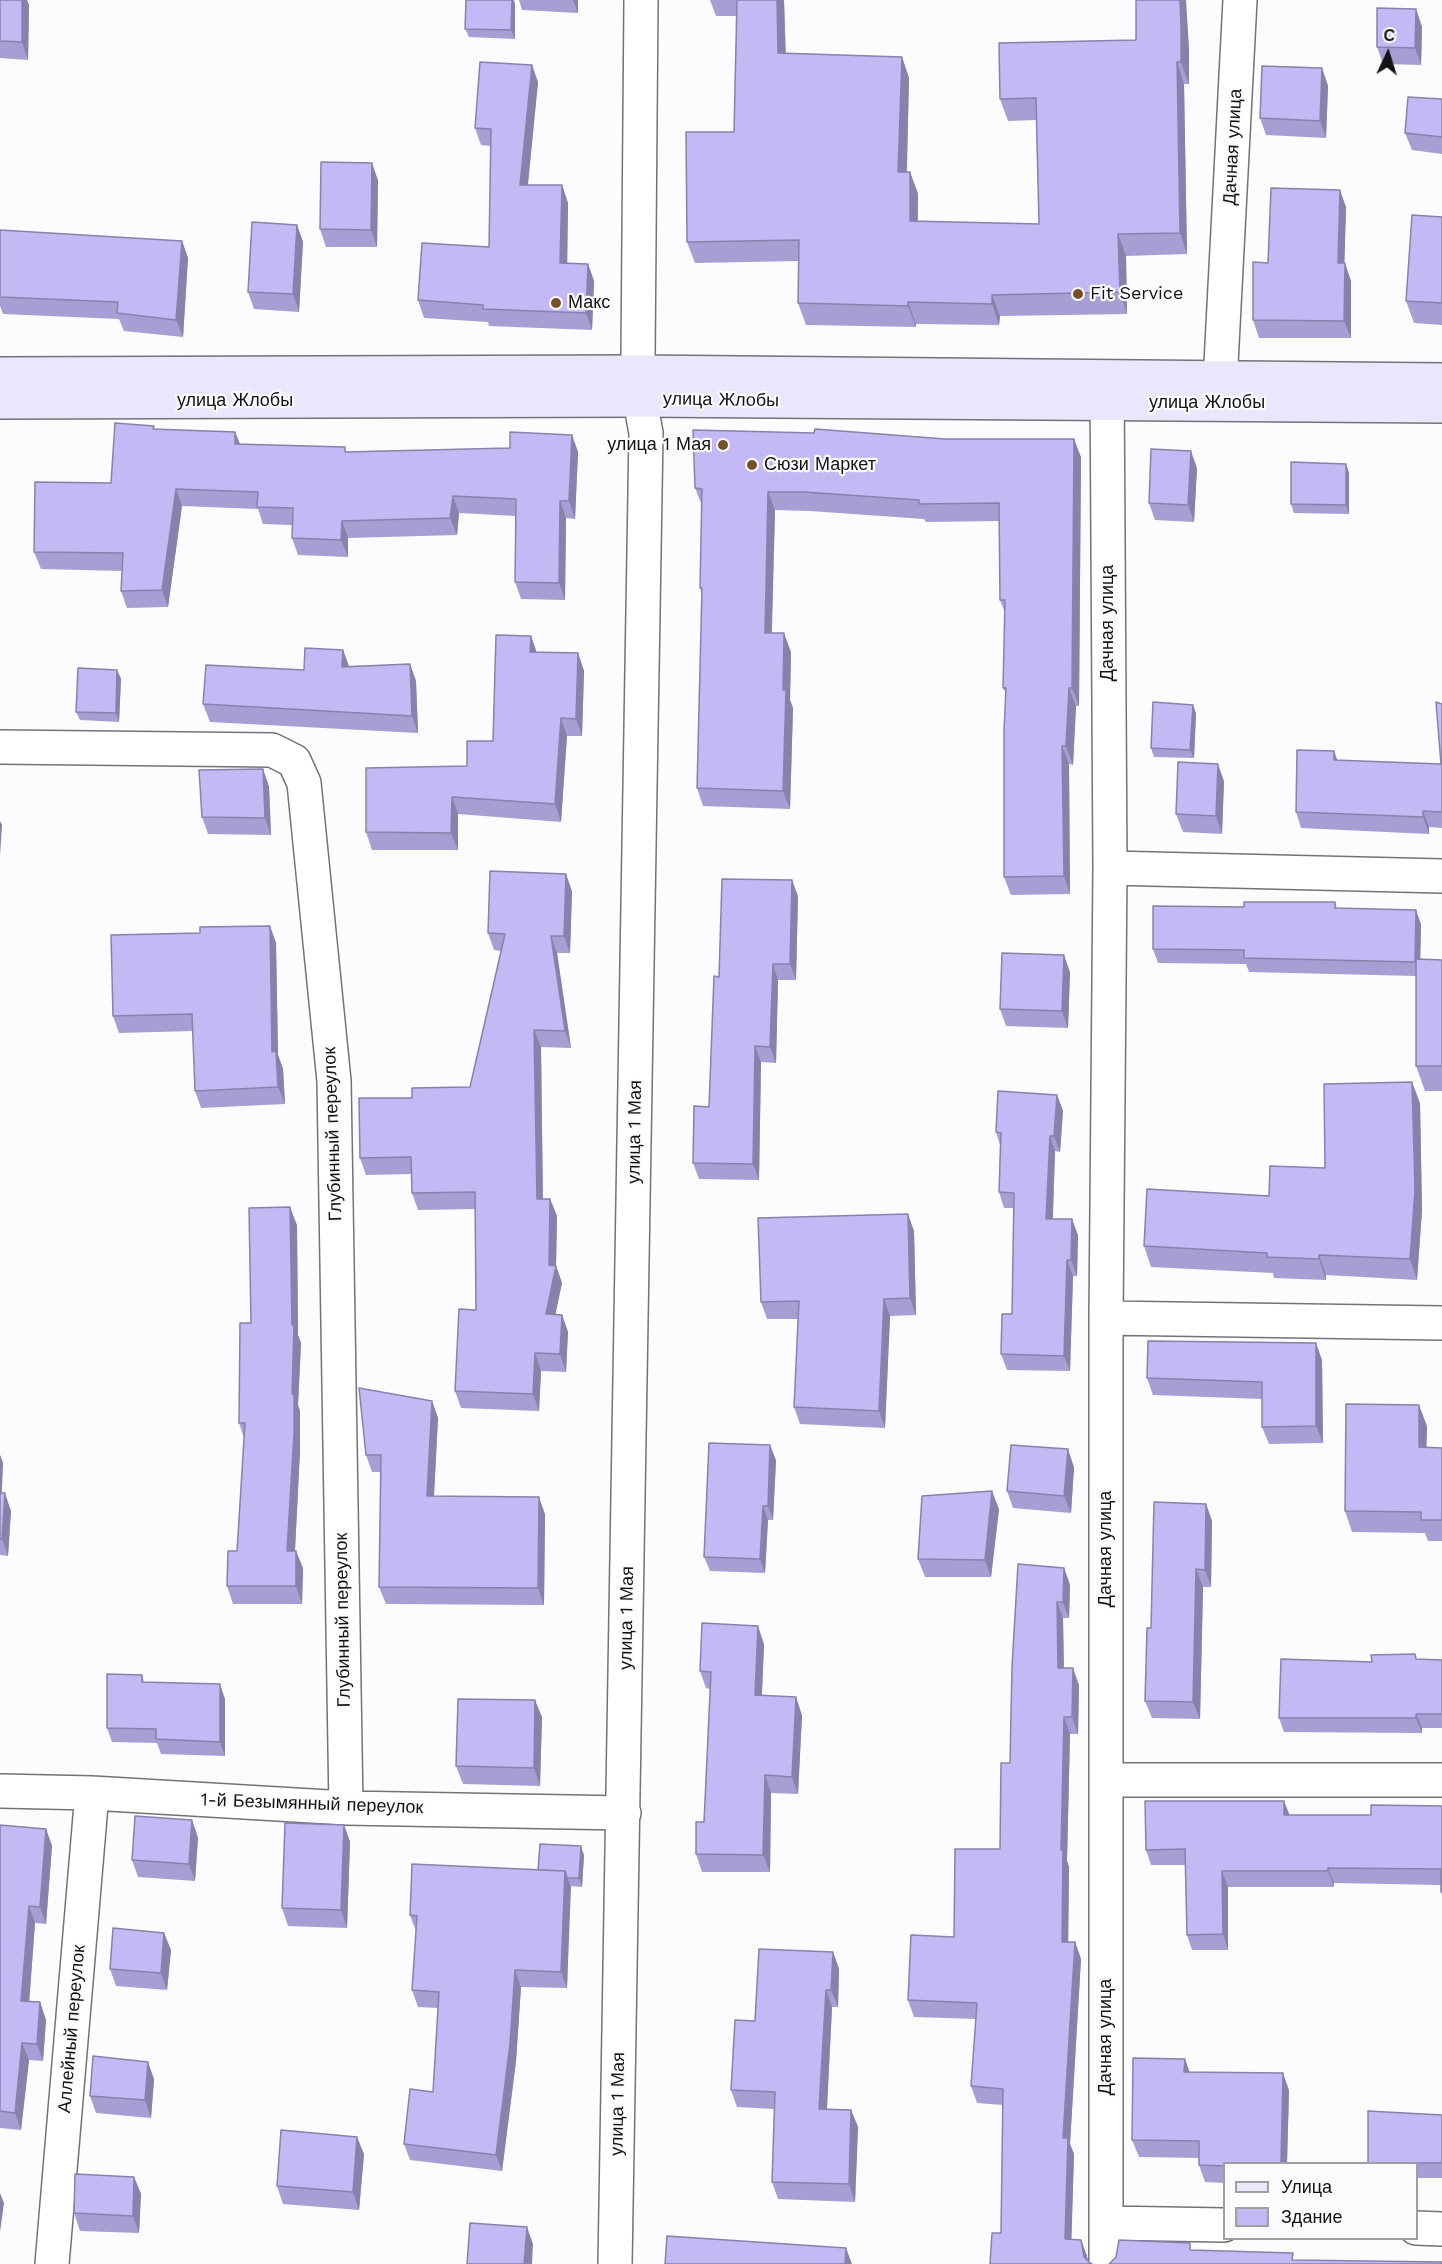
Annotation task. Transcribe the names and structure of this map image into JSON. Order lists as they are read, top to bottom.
{
  "streets": {
    "main road": ["улица Жлобы"],
    "street": [
      "Дачная улица",
      "улица 1 Мая",
      "Глубинный переулок",
      "1-й Безымянный переулок",
      "Аллейный переулок"
    ]
  },
  "crossings": [
    ["Дачная улица", "улица Жлобы"],
    ["улица Жлобы", "улица 1 Мая"],
    ["улица 1 Мая", "1-й Безымянный переулок"],
    ["Глубинный переулок", "1-й Безымянный переулок"],
    ["1-й Безымянный переулок", "Аллейный переулок"]
  ],
  "places": [
    "Fit Service",
    "Макс",
    "улица 1 Мая",
    "Сюзи Маркет"
  ],
  "legend": ["Улица", "Здание"],
  "north": "top"
}
